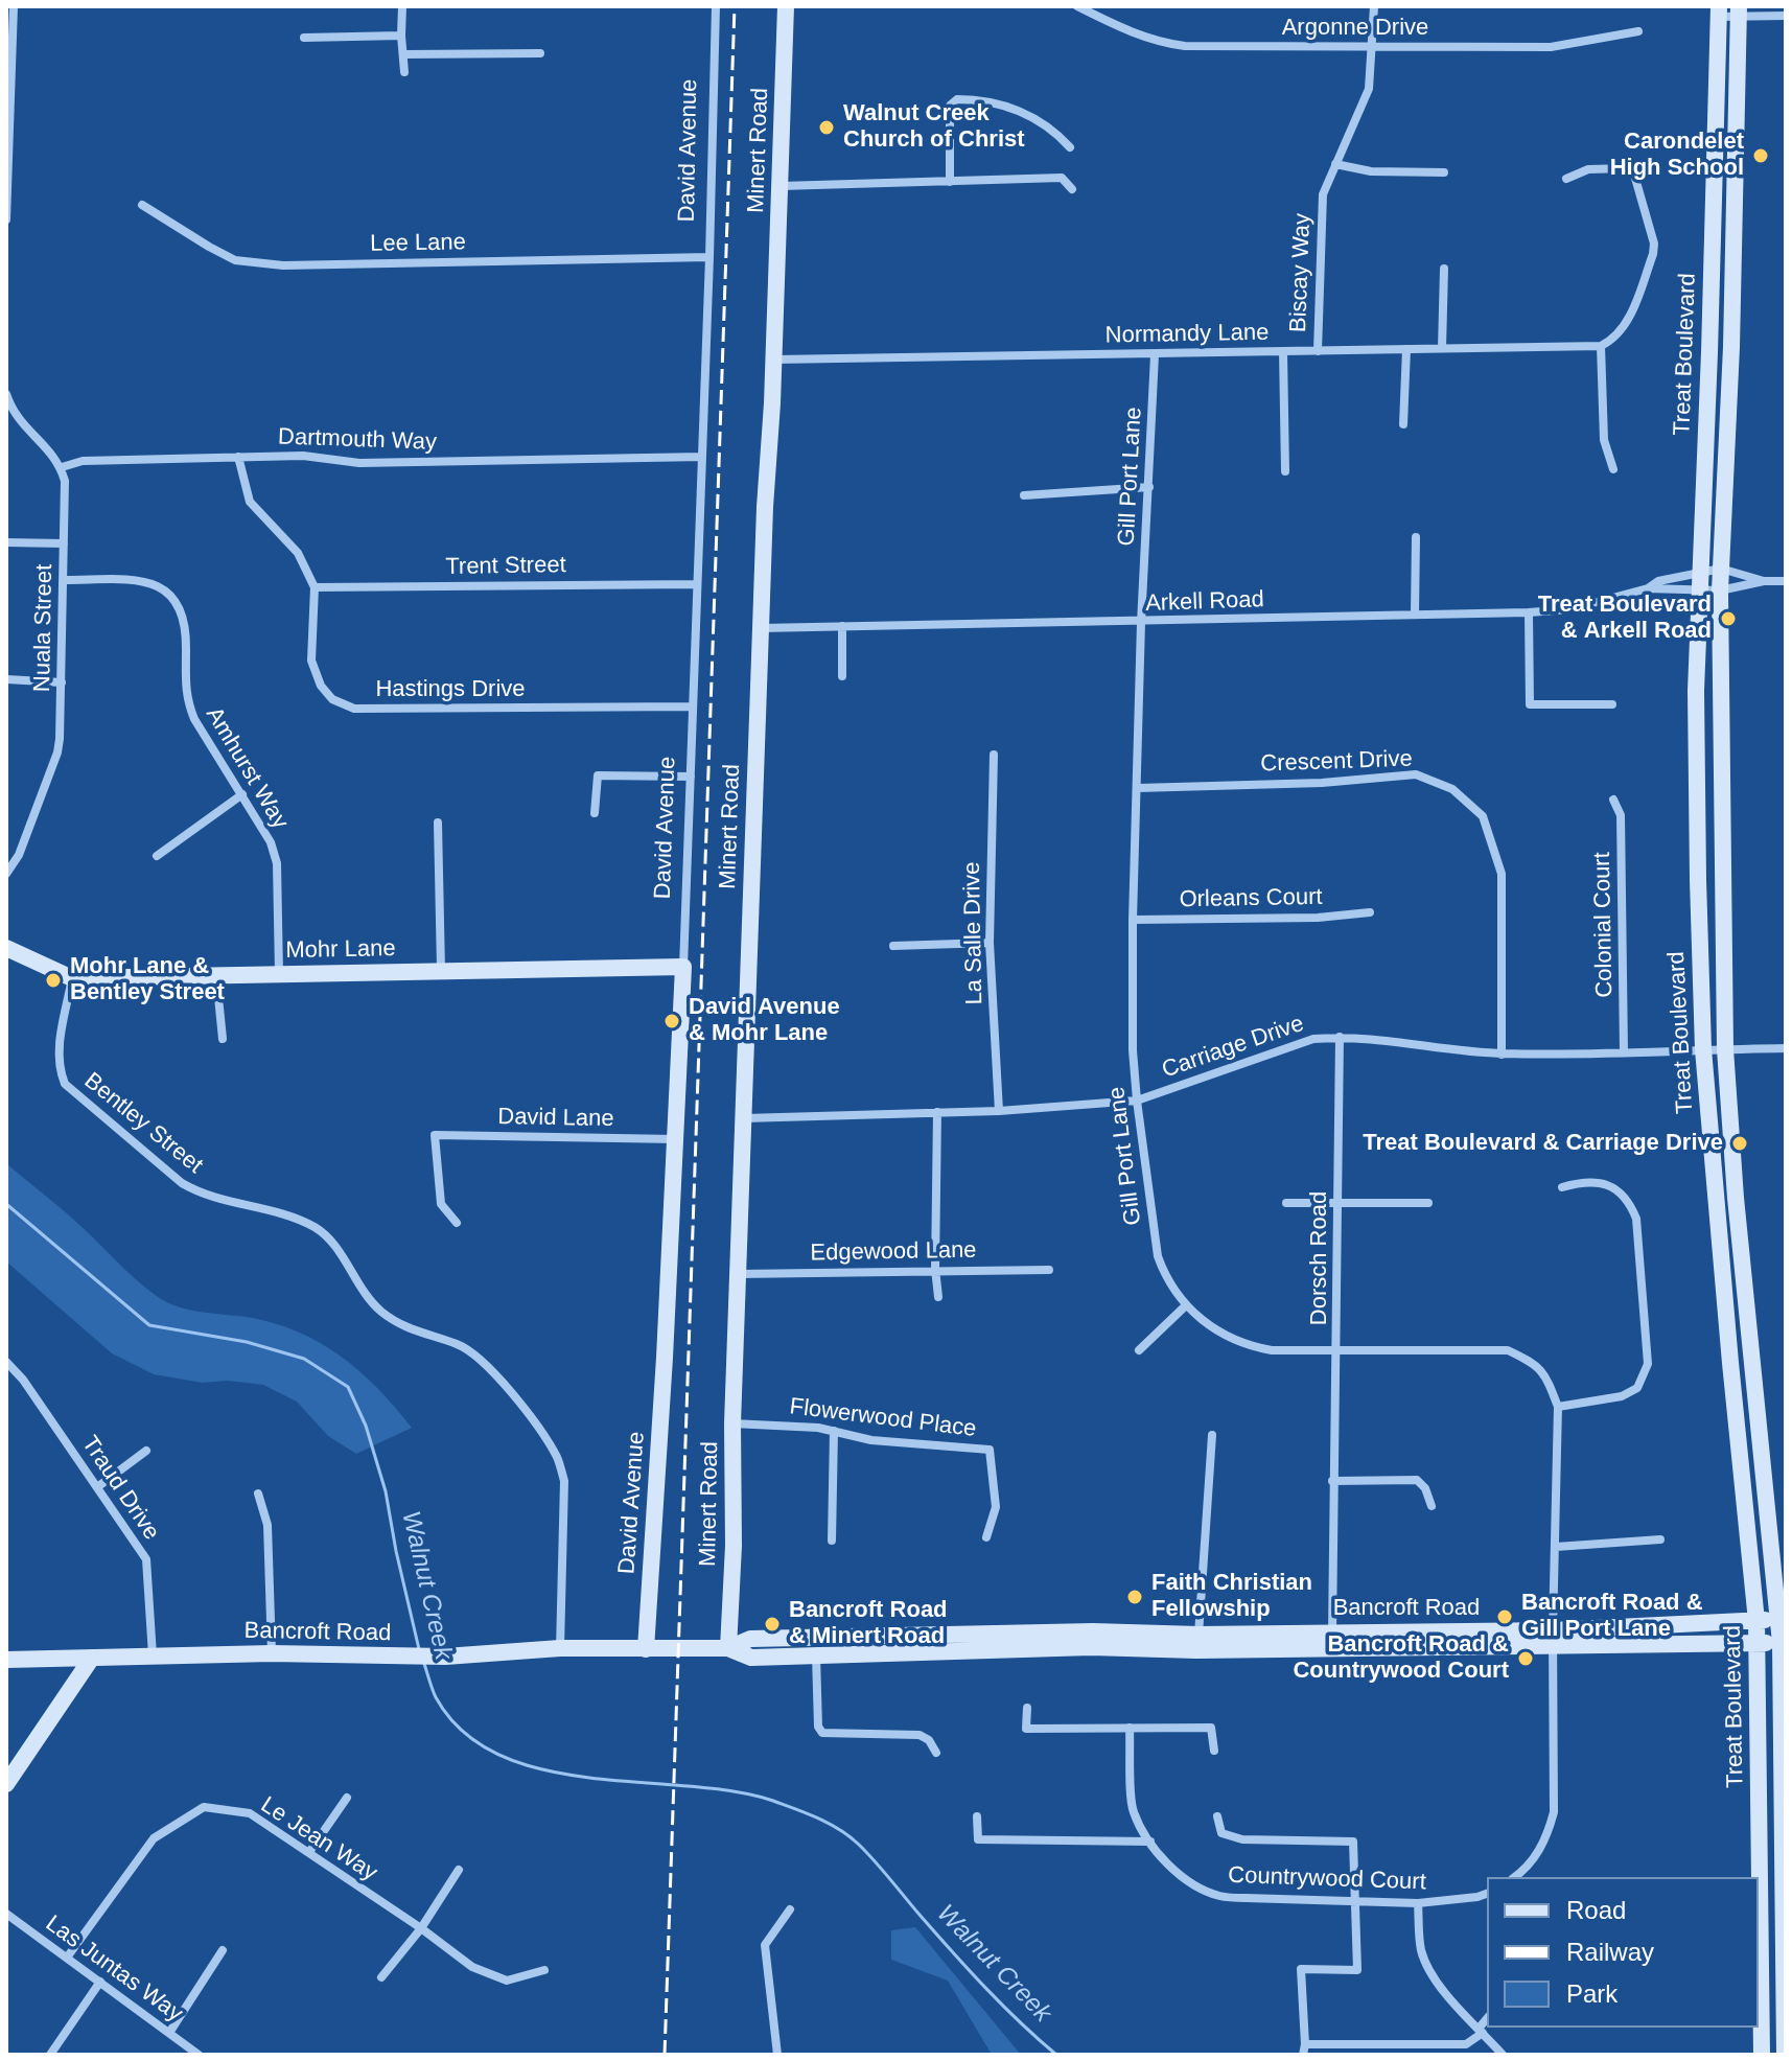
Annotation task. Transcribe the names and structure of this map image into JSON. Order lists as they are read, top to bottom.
{
  "streets": {
    "street": [
      "Argonne Drive",
      "David Avenue",
      "Minert Road",
      "Lee Lane",
      "Biscay Way",
      "Normandy Lane",
      "Treat Boulevard",
      "Dartmouth Way",
      "Gill Port Lane",
      "Trent Street",
      "Arkell Road",
      "Nuala Street",
      "Hastings Drive",
      "Crescent Drive",
      "Amhurst Way",
      "Orleans Court",
      "Colonial Court",
      "La Salle Drive",
      "Mohr Lane",
      "Carriage Drive",
      "David Lane",
      "Bentley Street",
      "Edgewood Lane",
      "Dorsch Road",
      "Flowerwood Place",
      "Traud Drive",
      "Bancroft Road",
      "Le Jean Way",
      "Countrywood Court",
      "Las Juntas Way"
    ]
  },
  "crossings": [
    ["Argonne Drive", "Biscay Way"],
    ["David Avenue", "Lee Lane"],
    ["David Avenue", "Dartmouth Way"],
    ["David Avenue", "Trent Street"],
    ["David Avenue", "Hastings Drive"],
    ["David Avenue", "Mohr Lane"],
    ["David Avenue", "David Lane"],
    ["David Avenue", "Bancroft Road"],
    ["Minert Road", "Normandy Lane"],
    ["Minert Road", "Arkell Road"],
    ["Minert Road", "Carriage Drive"],
    ["Minert Road", "Edgewood Lane"],
    ["Minert Road", "Flowerwood Place"],
    ["Minert Road", "Bancroft Road"],
    ["Biscay Way", "Normandy Lane"],
    ["Normandy Lane", "Gill Port Lane"],
    ["Treat Boulevard", "Arkell Road"],
    ["Treat Boulevard", "Carriage Drive"],
    ["Treat Boulevard", "Bancroft Road"],
    ["Dartmouth Way", "Nuala Street"],
    ["Dartmouth Way", "Hastings Drive"],
    ["Gill Port Lane", "Arkell Road"],
    ["Gill Port Lane", "Crescent Drive"],
    ["Gill Port Lane", "Orleans Court"],
    ["Gill Port Lane", "Carriage Drive"],
    ["Gill Port Lane", "Dorsch Road"],
    ["Gill Port Lane", "Bancroft Road"],
    ["Trent Street", "Hastings Drive"],
    ["Nuala Street", "Amhurst Way"],
    ["Crescent Drive", "Carriage Drive"],
    ["Amhurst Way", "Mohr Lane"],
    ["Colonial Court", "Carriage Drive"],
    ["La Salle Drive", "Carriage Drive"],
    ["Mohr Lane", "Bentley Street"],
    ["Carriage Drive", "Dorsch Road"],
    ["Bentley Street", "Bancroft Road"],
    ["Dorsch Road", "Bancroft Road"],
    ["Traud Drive", "Bancroft Road"],
    ["Le Jean Way", "Las Juntas Way"]
  ],
  "water": ["Walnut Creek"],
  "places": [
    "Walnut Creek Church of Christ",
    "Carondelet High School",
    "Treat Boulevard & Arkell Road",
    "Mohr Lane & Bentley Street",
    "David Avenue & Mohr Lane",
    "Treat Boulevard & Carriage Drive",
    "Faith Christian Fellowship",
    "Bancroft Road & Gill Port Lane",
    "Bancroft Road & Minert Road",
    "Bancroft Road & Countrywood Court"
  ],
  "legend": ["Road", "Railway", "Park"]
}
